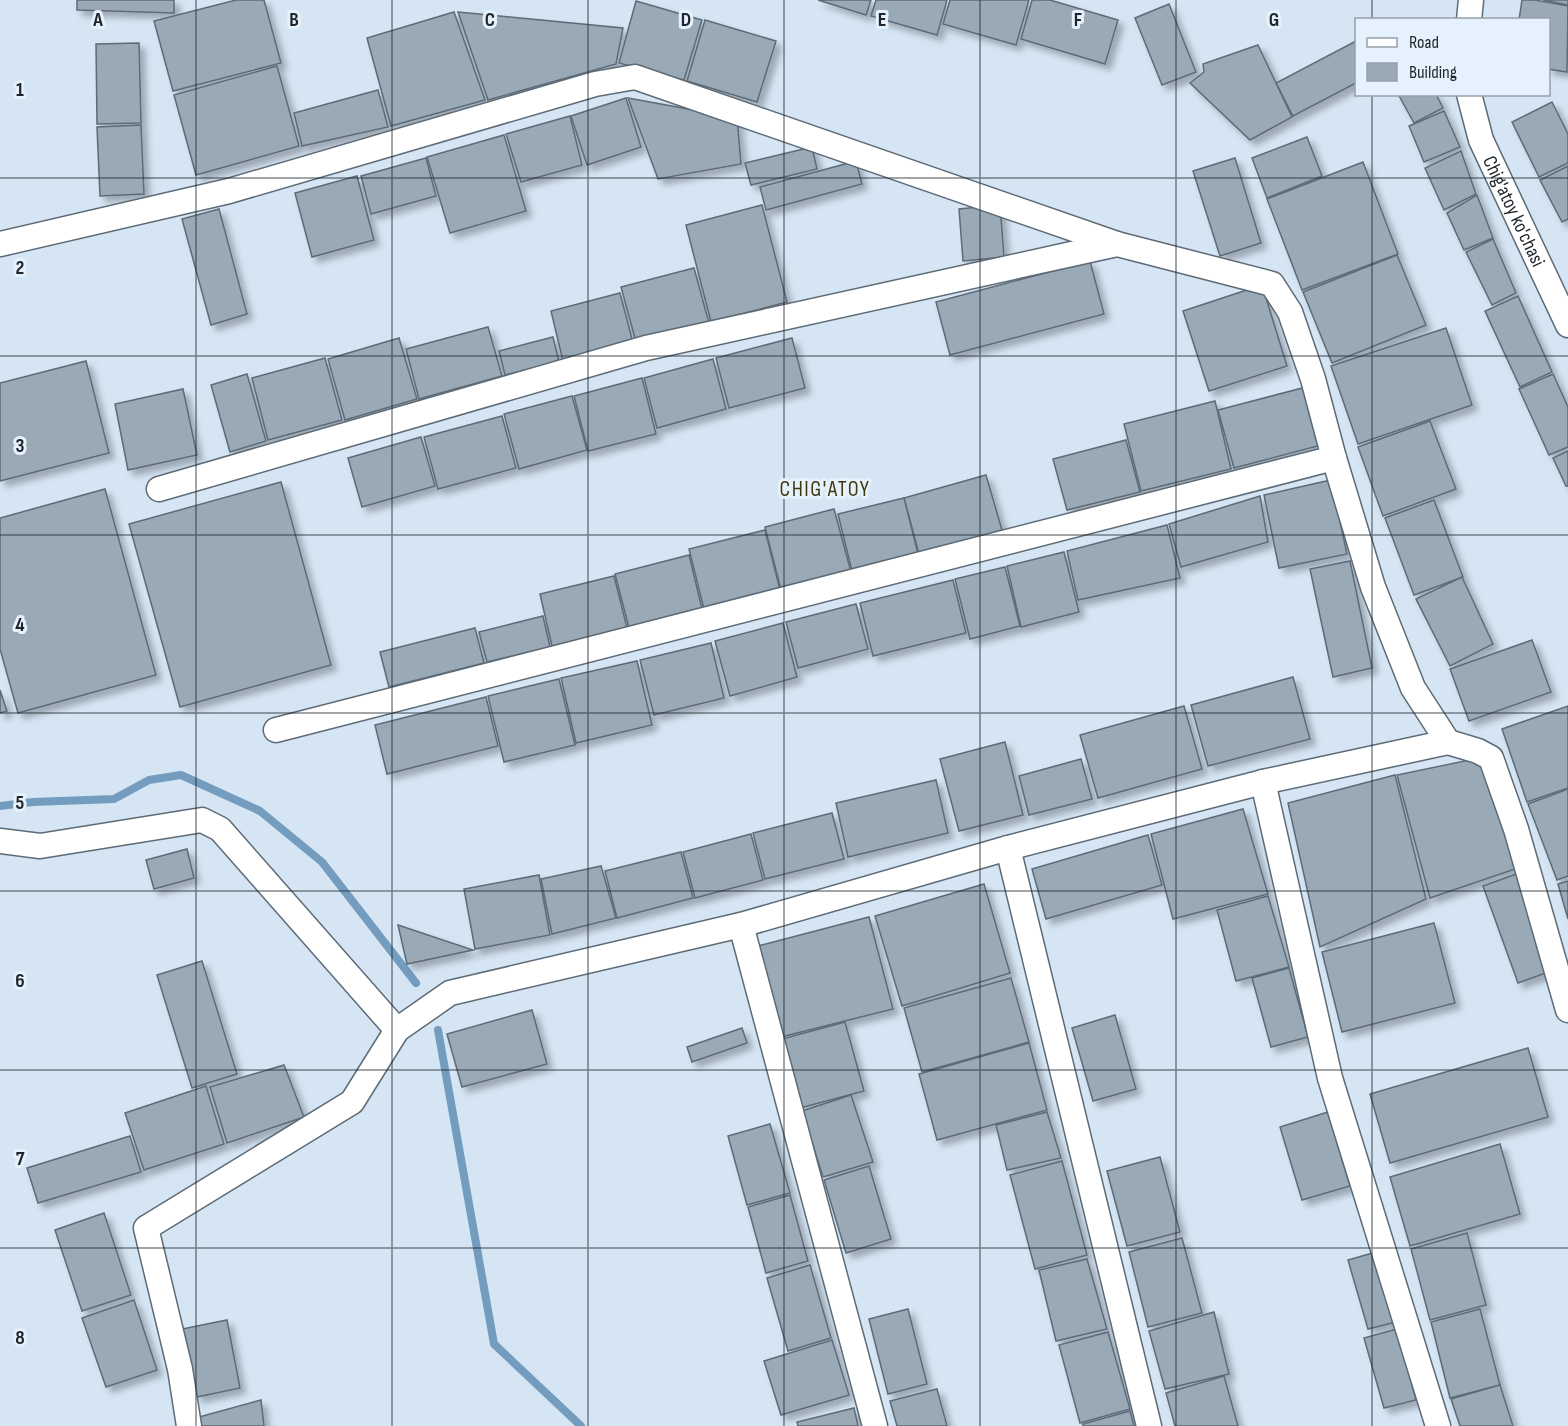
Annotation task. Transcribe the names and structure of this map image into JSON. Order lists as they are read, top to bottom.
{
  "streets": {
    "street": ["Chig'atoy ko'chasi"]
  },
  "districts": ["CHIG'ATOY"],
  "legend": ["Road", "Building"],
  "grid": {
    "columns": [
      "A",
      "B",
      "C",
      "D",
      "E",
      "F",
      "G"
    ],
    "rows": [
      "1",
      "2",
      "3",
      "4",
      "5",
      "6",
      "7",
      "8"
    ]
  }
}
